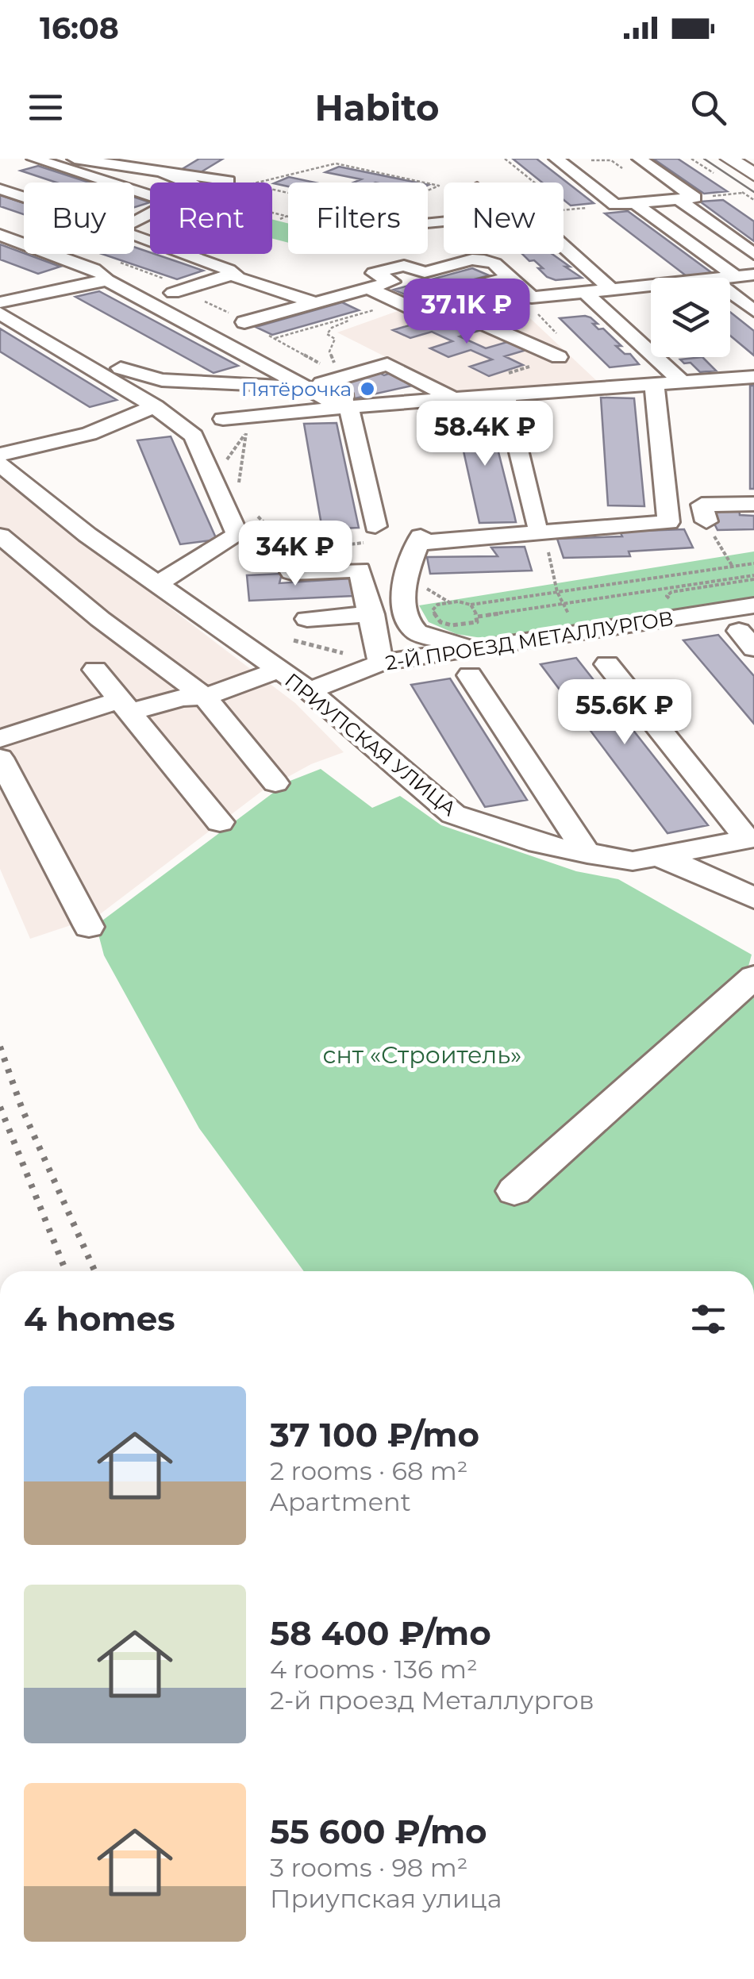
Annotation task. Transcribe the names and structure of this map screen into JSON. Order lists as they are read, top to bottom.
{
  "streets": {
    "street": ["2-Й ПРОЕЗД МЕТАЛЛУРГОВ", "ПРИУПСКАЯ УЛИЦА"]
  },
  "crossings": [
    ["2-Й ПРОЕЗД МЕТАЛЛУРГОВ", "ПРИУПСКАЯ УЛИЦА"]
  ],
  "parks": ["снт «Строитель»"],
  "places": ["Пятёрочка"],
  "page": {
    "status": "16:08",
    "header": "Habito",
    "chip": [
      "Buy",
      "Rent",
      "Filters",
      "New"
    ],
    "price": [
      "37.1K ₽",
      "58.4K ₽",
      "34K ₽",
      "55.6K ₽"
    ],
    "heading": "4 homes",
    "list": [
      {
        "name": "37 100 ₽/mo",
        "note": "2 rooms · 68 m² · Apartment"
      },
      {
        "name": "58 400 ₽/mo",
        "note": "4 rooms · 136 m² · 2-й проезд Металлургов"
      },
      {
        "name": "55 600 ₽/mo",
        "note": "3 rooms · 98 m² · Приупская улица"
      }
    ]
  }
}
